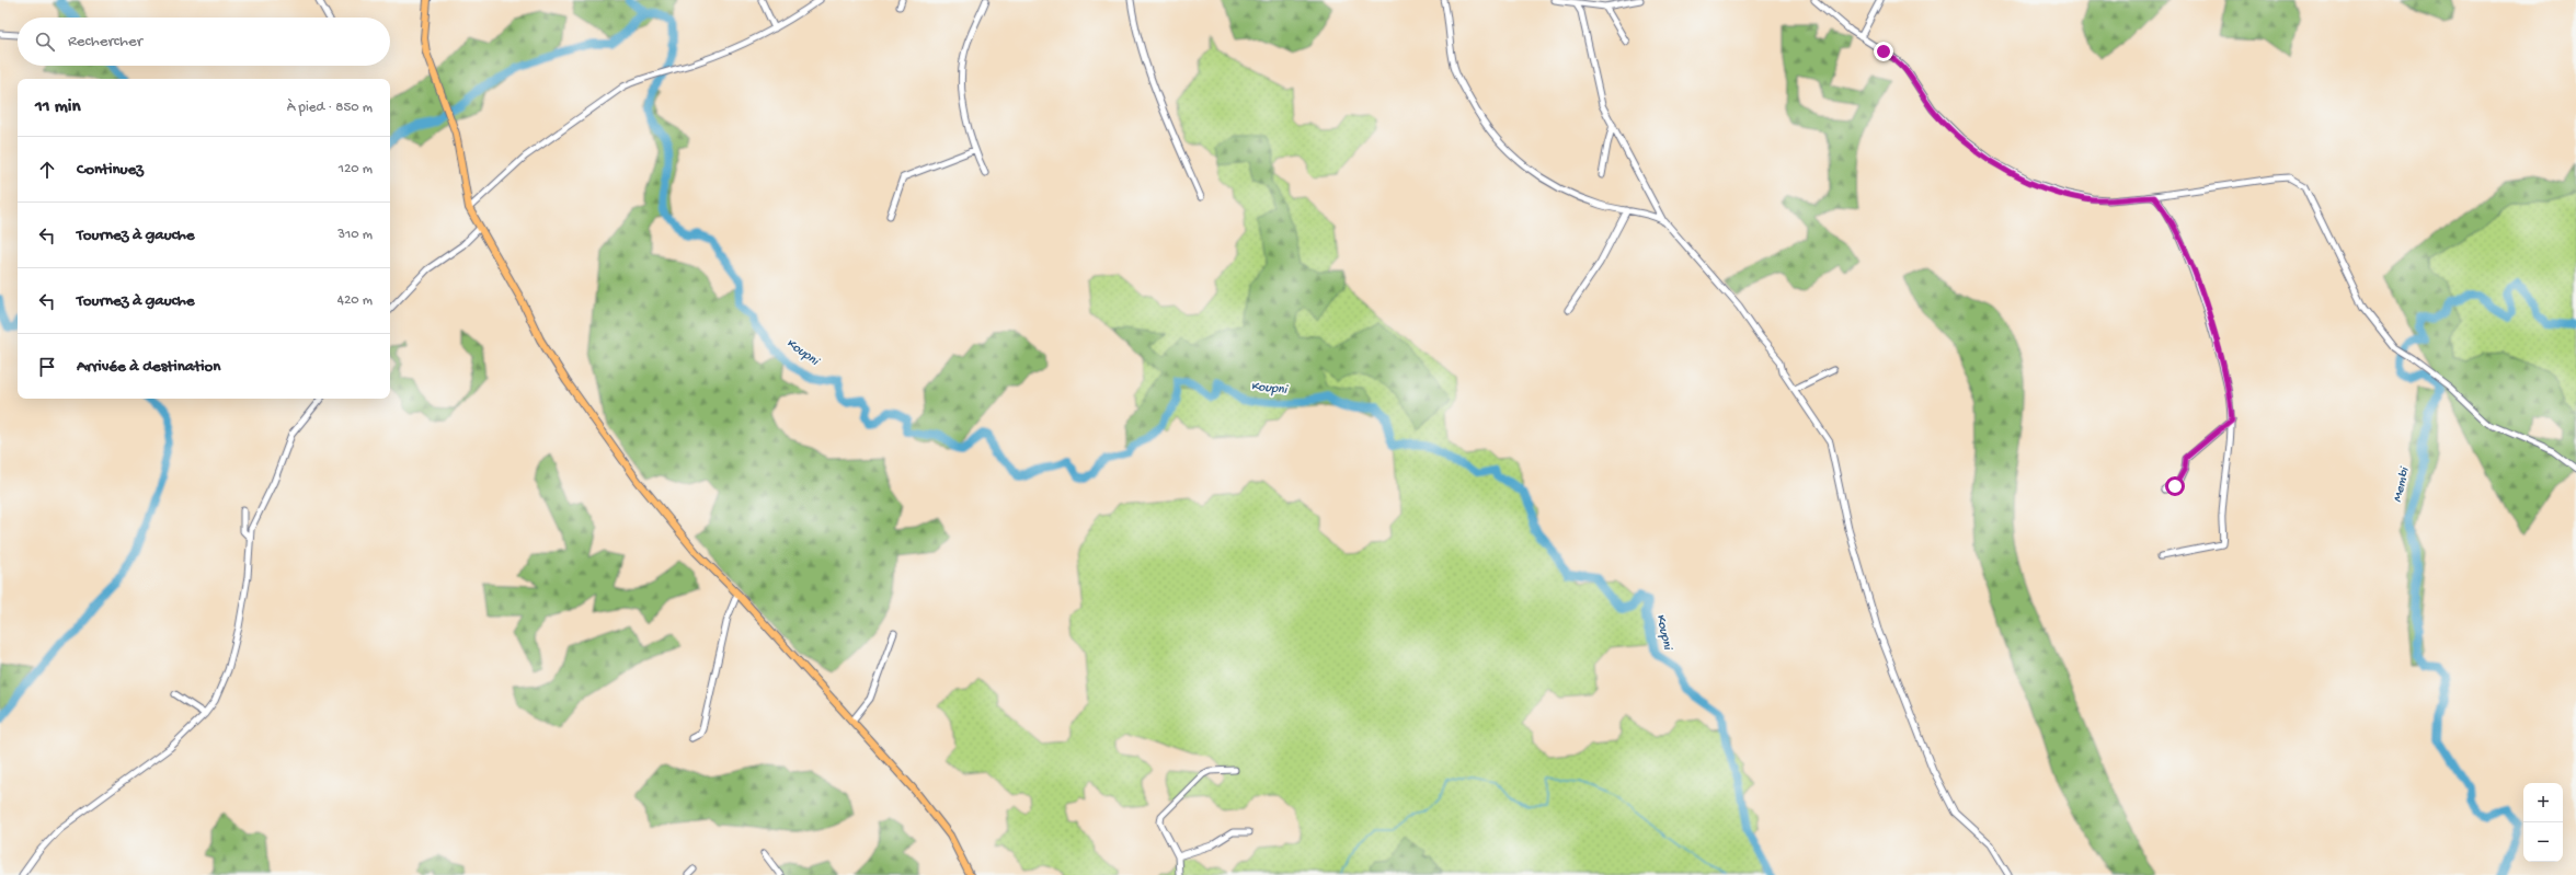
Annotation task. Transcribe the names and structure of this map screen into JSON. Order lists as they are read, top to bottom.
{
  "water": ["Koupni", "Membi"],
  "page": {
    "search": "Rechercher",
    "heading": ["11 min", "À pied · 850 m"],
    "list": [
      ["Continuez", "120 m"],
      ["Tournez à gauche", "310 m"],
      ["Tournez à gauche", "420 m"],
      "Arrivée à destination"
    ],
    "map_buttons": ["+", "−"]
  }
}
